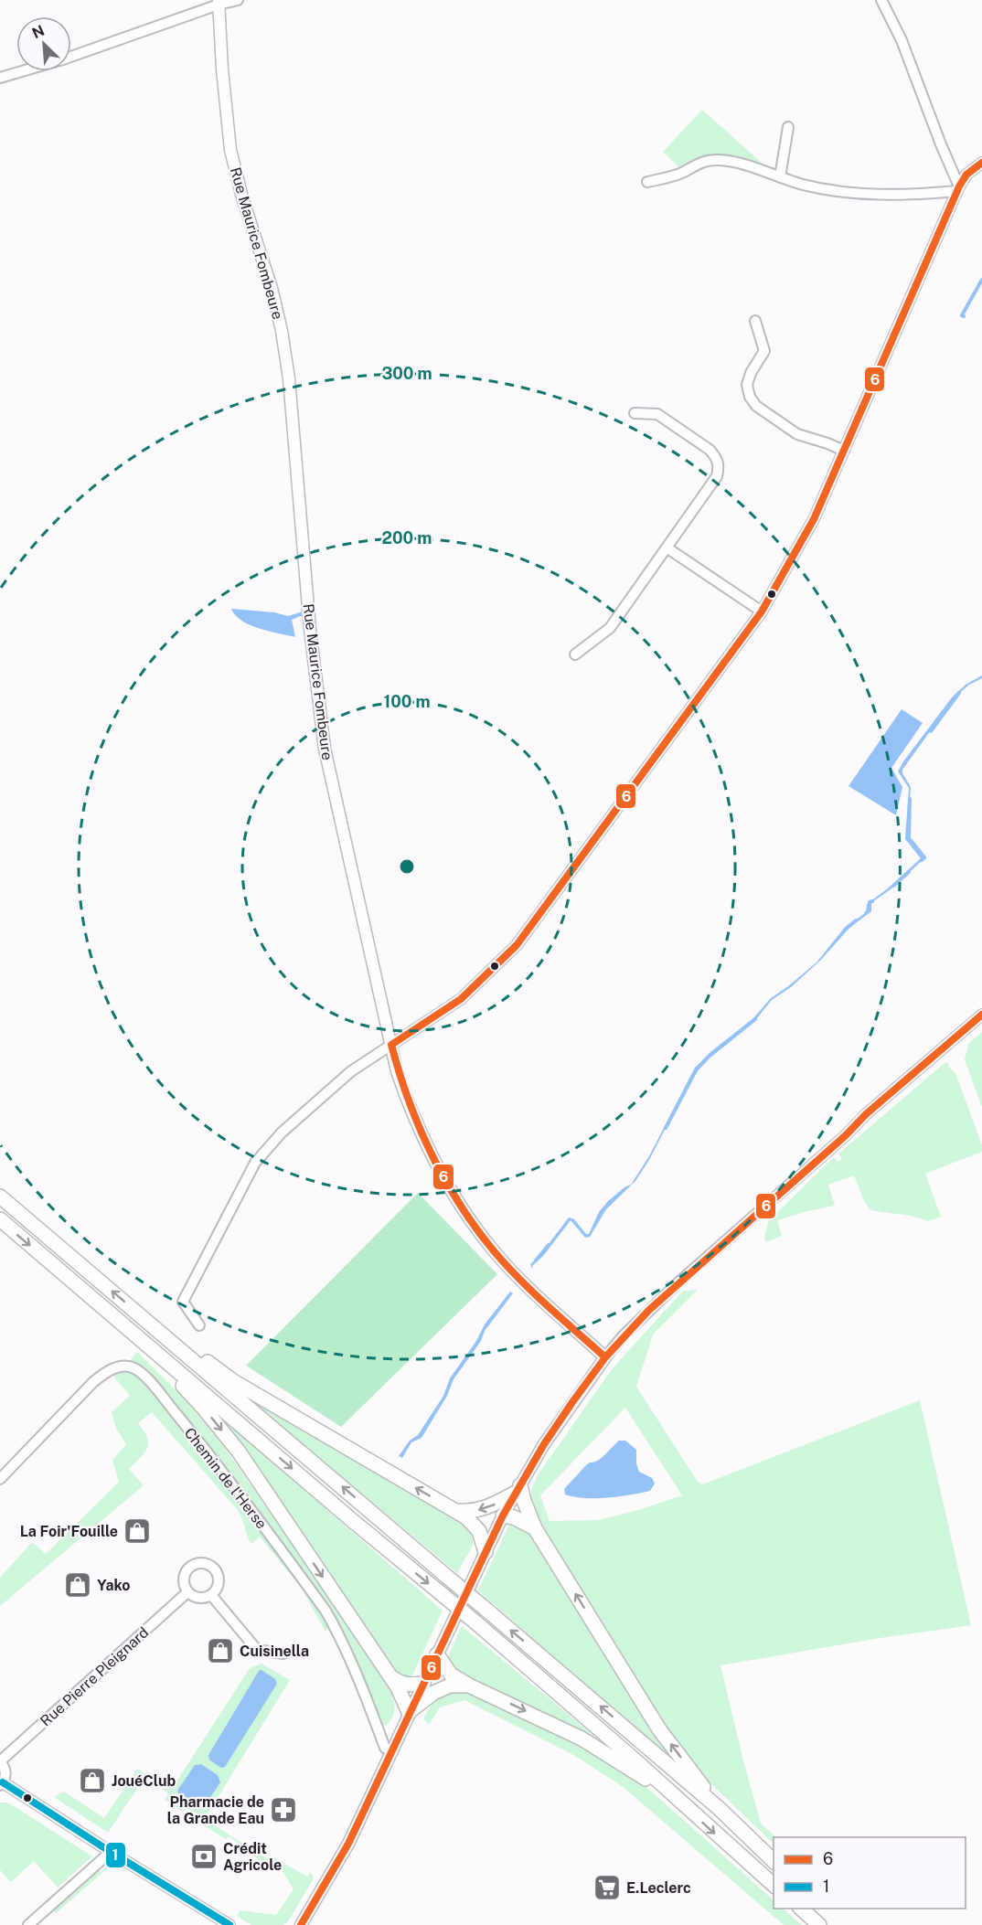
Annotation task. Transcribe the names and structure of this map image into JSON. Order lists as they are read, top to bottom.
{
  "streets": {
    "street": ["Rue Maurice Fombeure", "Chemin de l'Herse", "Rue Pierre Pleignard"]
  },
  "places": {
    "shop": [
      "La Foir'Fouille",
      "Yako",
      "Cuisinella",
      "JouéClub"
    ],
    "pharmacy": ["Pharmacie de la Grande Eau"],
    "bank": ["Crédit Agricole"],
    "supermarket": ["E.Leclerc"]
  },
  "lines": ["transit line 6", "transit line 1"],
  "legend": ["6", "1"],
  "north": "top left",
  "rings": ["300 m", "200 m", "100 m"]
}
